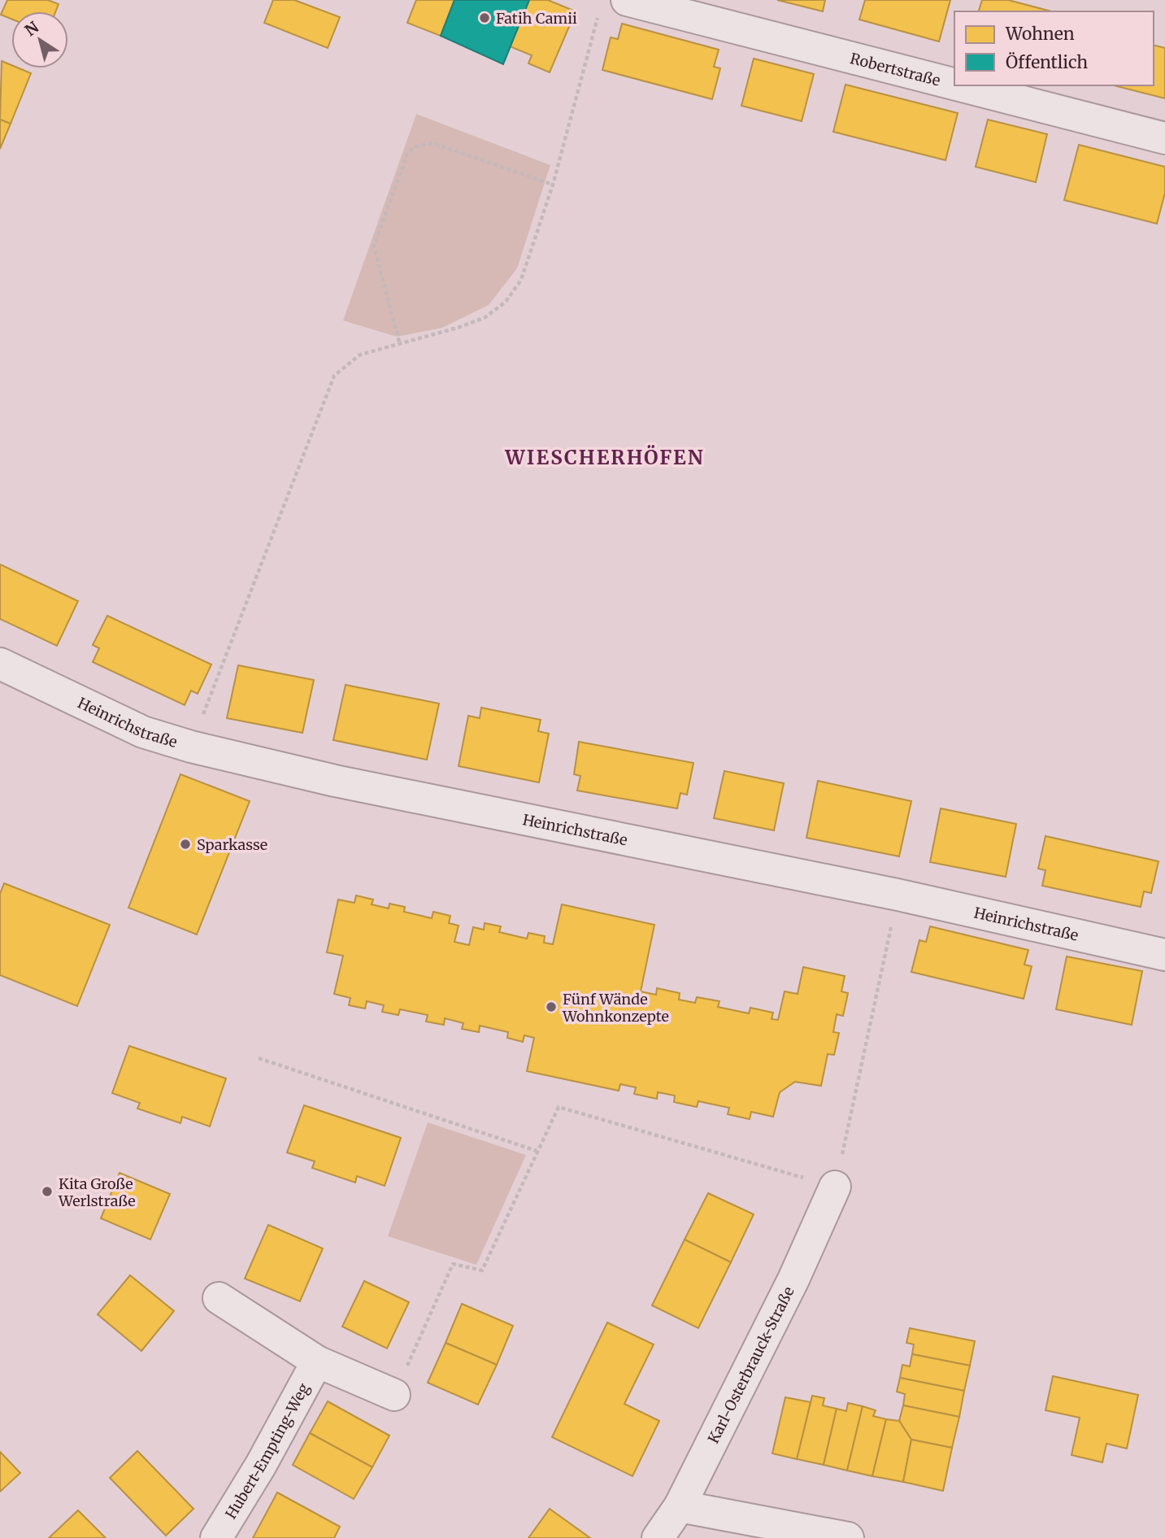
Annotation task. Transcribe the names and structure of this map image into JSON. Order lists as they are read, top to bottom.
{
  "streets": {
    "street": [
      "Robertstraße",
      "Heinrichstraße",
      "Karl-Osterbrauck-Straße",
      "Hubert-Empting-Weg"
    ]
  },
  "districts": ["WIESCHERHÖFEN"],
  "places": [
    "Fatih Camii",
    "Sparkasse",
    "Fünf Wände Wohnkonzepte",
    "Kita Große Werlstraße"
  ],
  "legend": ["Wohnen", "Öffentlich"],
  "north": "top left"
}
